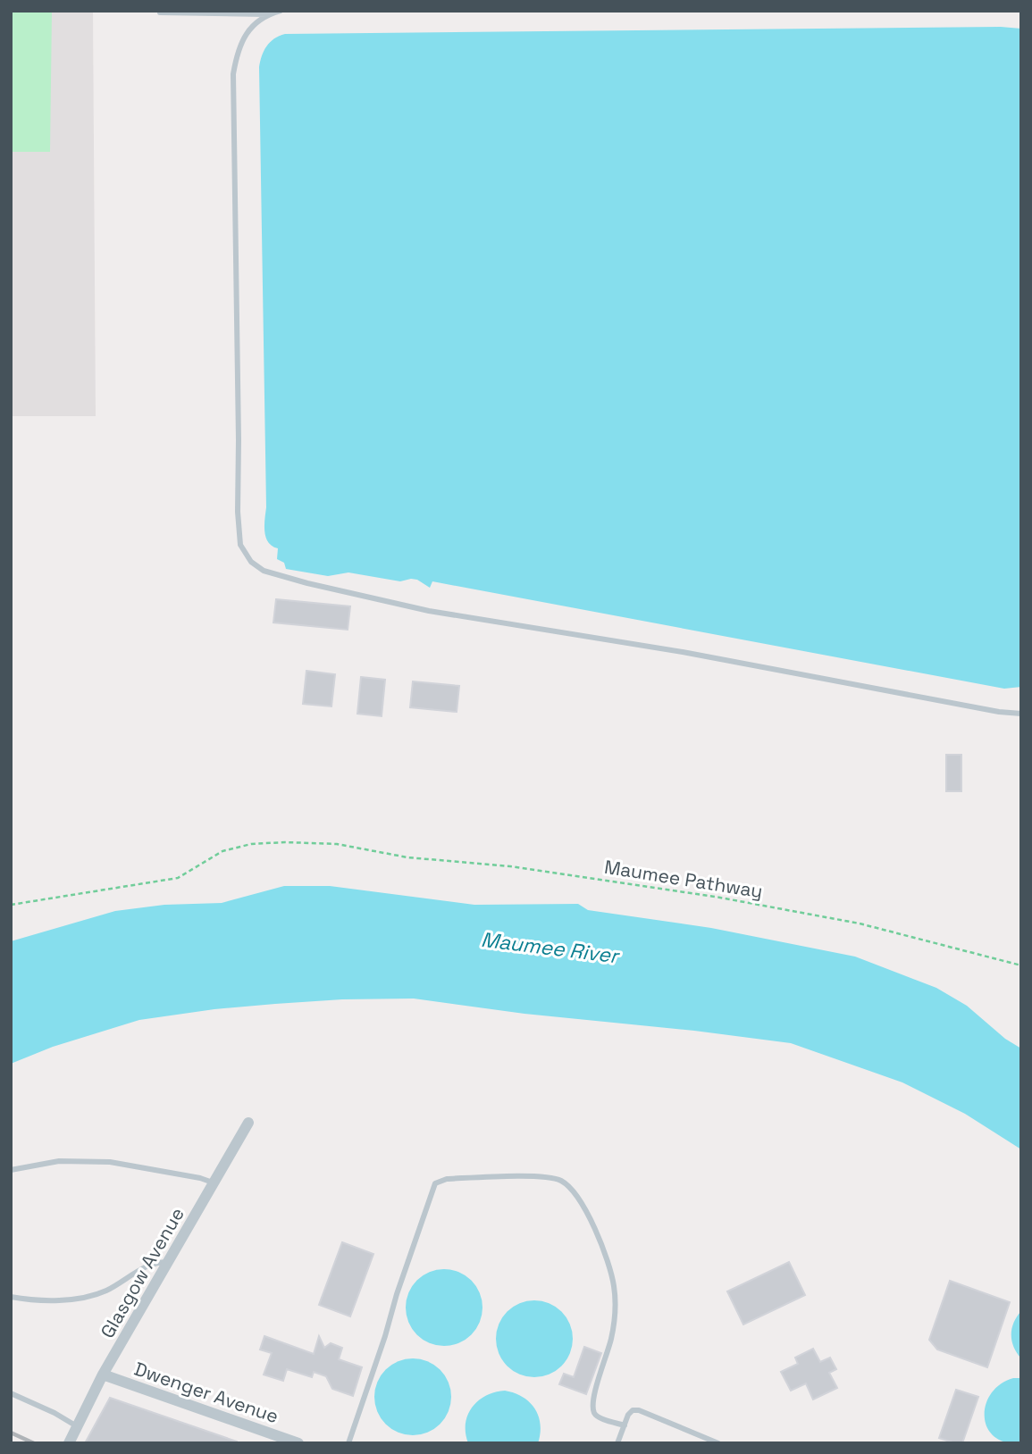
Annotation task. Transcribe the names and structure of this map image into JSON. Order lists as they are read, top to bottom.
{
  "streets": {
    "street": ["Glasgow Avenue", "Dwenger Avenue"],
    "path": ["Maumee Pathway"]
  },
  "crossings": [
    ["Glasgow Avenue", "Dwenger Avenue"]
  ],
  "water": ["Maumee River"]
}
